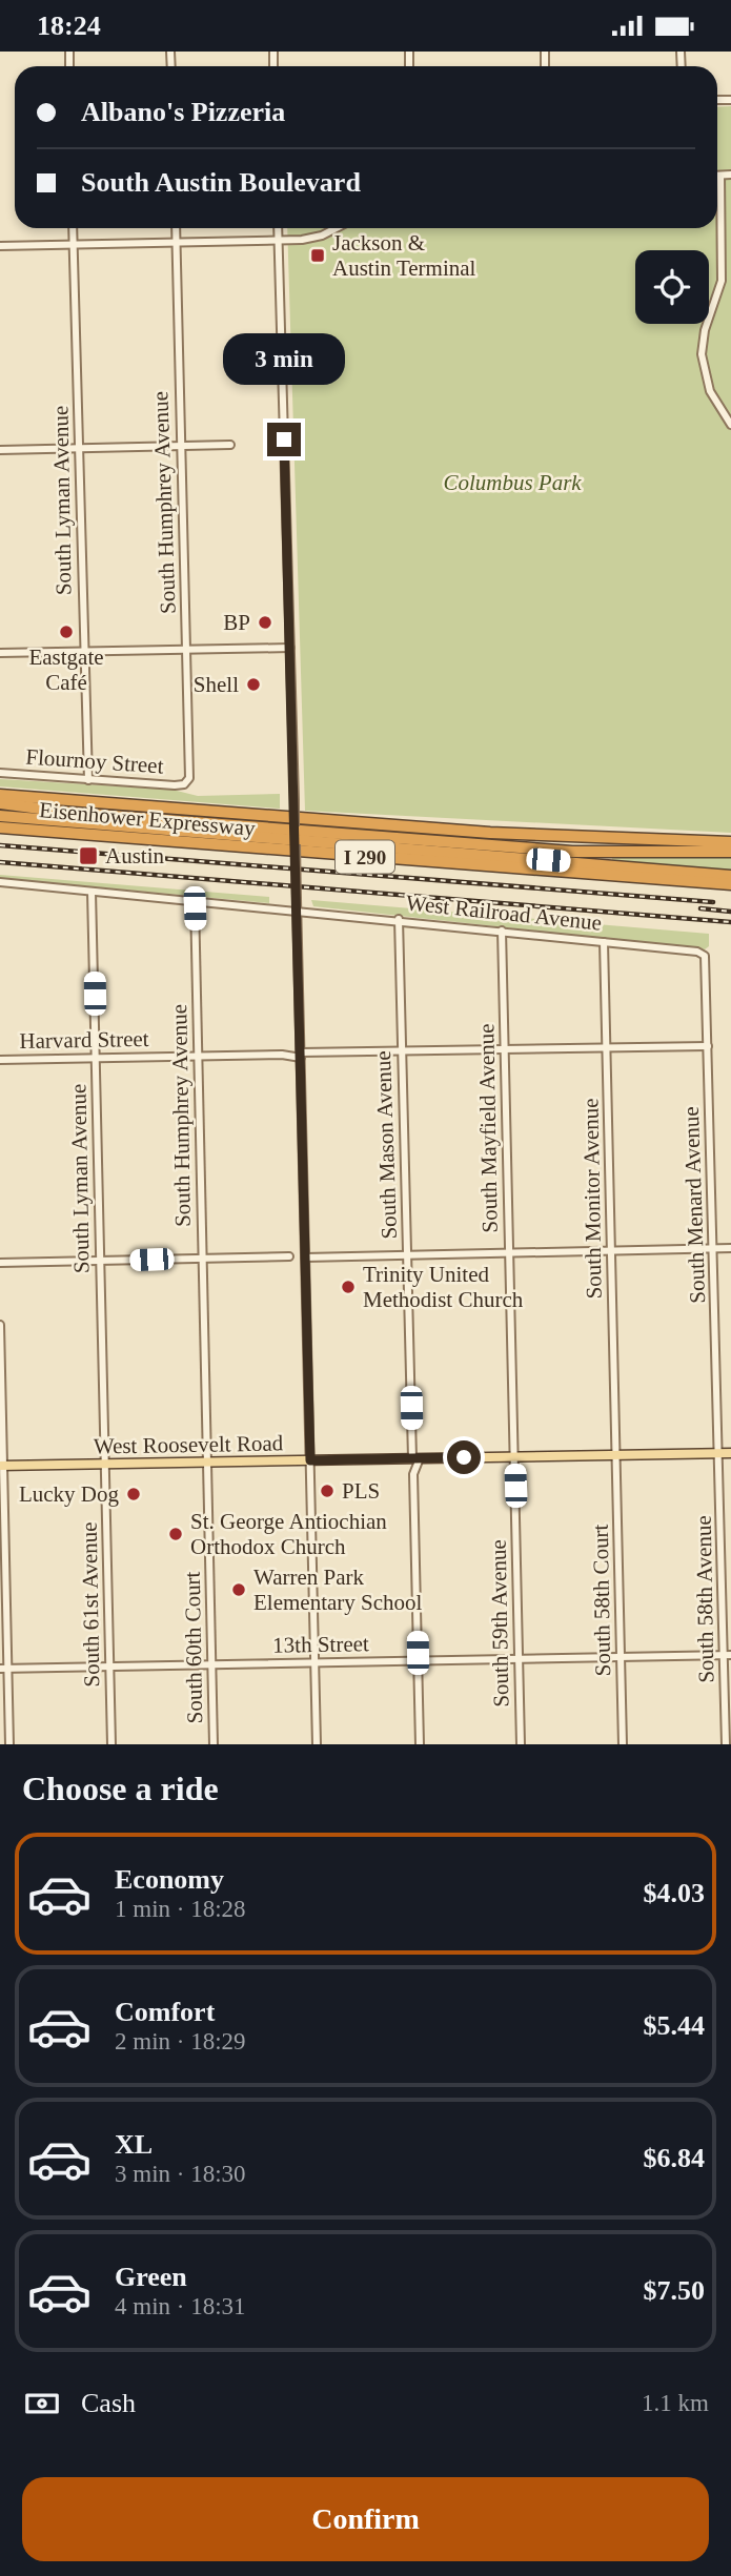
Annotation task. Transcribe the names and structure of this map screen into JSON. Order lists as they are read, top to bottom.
{
  "streets": {
    "highway": ["Eisenhower Expressway", "I 290"],
    "main road": ["West Roosevelt Road"],
    "street": [
      "South Lyman Avenue",
      "South Humphrey Avenue",
      "Flournoy Street",
      "West Railroad Avenue",
      "Harvard Street",
      "South Mayfield Avenue",
      "South Mason Avenue",
      "South Monitor Avenue",
      "South Menard Avenue",
      "South 58th Avenue",
      "South 58th Court",
      "South 61st Avenue",
      "South 59th Avenue",
      "13th Street",
      "South 60th Court"
    ]
  },
  "crossings": [
    ["South Lyman Avenue", "Flournoy Street"],
    ["South Lyman Avenue", "West Railroad Avenue"],
    ["South Lyman Avenue", "Harvard Street"],
    ["South Lyman Avenue", "West Roosevelt Road"],
    ["South Lyman Avenue", "South 61st Avenue"],
    ["South Humphrey Avenue", "Flournoy Street"],
    ["South Humphrey Avenue", "West Railroad Avenue"],
    ["South Humphrey Avenue", "Harvard Street"],
    ["South Humphrey Avenue", "West Roosevelt Road"],
    ["South Humphrey Avenue", "South 60th Court"],
    ["West Railroad Avenue", "South Mayfield Avenue"],
    ["West Railroad Avenue", "South Mason Avenue"],
    ["West Railroad Avenue", "South Monitor Avenue"],
    ["West Railroad Avenue", "South Menard Avenue"],
    ["Harvard Street", "South Mayfield Avenue"],
    ["Harvard Street", "South Mason Avenue"],
    ["Harvard Street", "South Monitor Avenue"],
    ["Harvard Street", "South Menard Avenue"],
    ["South Mayfield Avenue", "West Roosevelt Road"],
    ["South Mayfield Avenue", "South 59th Avenue"],
    ["South Mason Avenue", "West Roosevelt Road"],
    ["South Mason Avenue", "13th Street"],
    ["South Monitor Avenue", "West Roosevelt Road"],
    ["South Monitor Avenue", "South 58th Court"],
    ["South Menard Avenue", "West Roosevelt Road"],
    ["South Menard Avenue", "South 58th Avenue"],
    ["West Roosevelt Road", "South 58th Avenue"],
    ["West Roosevelt Road", "South 58th Court"],
    ["West Roosevelt Road", "South 61st Avenue"],
    ["West Roosevelt Road", "South 59th Avenue"],
    ["West Roosevelt Road", "South 60th Court"],
    ["South 58th Avenue", "13th Street"],
    ["South 58th Court", "13th Street"],
    ["South 61st Avenue", "13th Street"],
    ["South 59th Avenue", "13th Street"],
    ["13th Street", "South 60th Court"]
  ],
  "parks": ["Columbus Park"],
  "places": {
    "transit": ["Jackson & Austin Terminal", "Austin"],
    "other": [
      "BP",
      "Eastgate Café",
      "Shell",
      "Trinity United Methodist Church",
      "PLS",
      "Lucky Dog",
      "St. George Antiochian Orthodox Church",
      "Warren Park Elementary School"
    ]
  },
  "page": {
    "status": "18:24",
    "banner": ["Albano's Pizzeria", "South Austin Boulevard"],
    "bubble": "3 min",
    "heading": "Choose a ride",
    "list": [
      {
        "name": "Economy",
        "note": "1 min · 18:28",
        "value": "$4.03"
      },
      {
        "name": "Comfort",
        "note": "2 min · 18:29",
        "value": "$5.44"
      },
      {
        "name": "XL",
        "note": "3 min · 18:30",
        "value": "$6.84"
      },
      {
        "name": "Green",
        "note": "4 min · 18:31",
        "value": "$7.50"
      }
    ],
    "pay": ["Cash", "1.1 km"],
    "buttons": "Confirm"
  }
}
